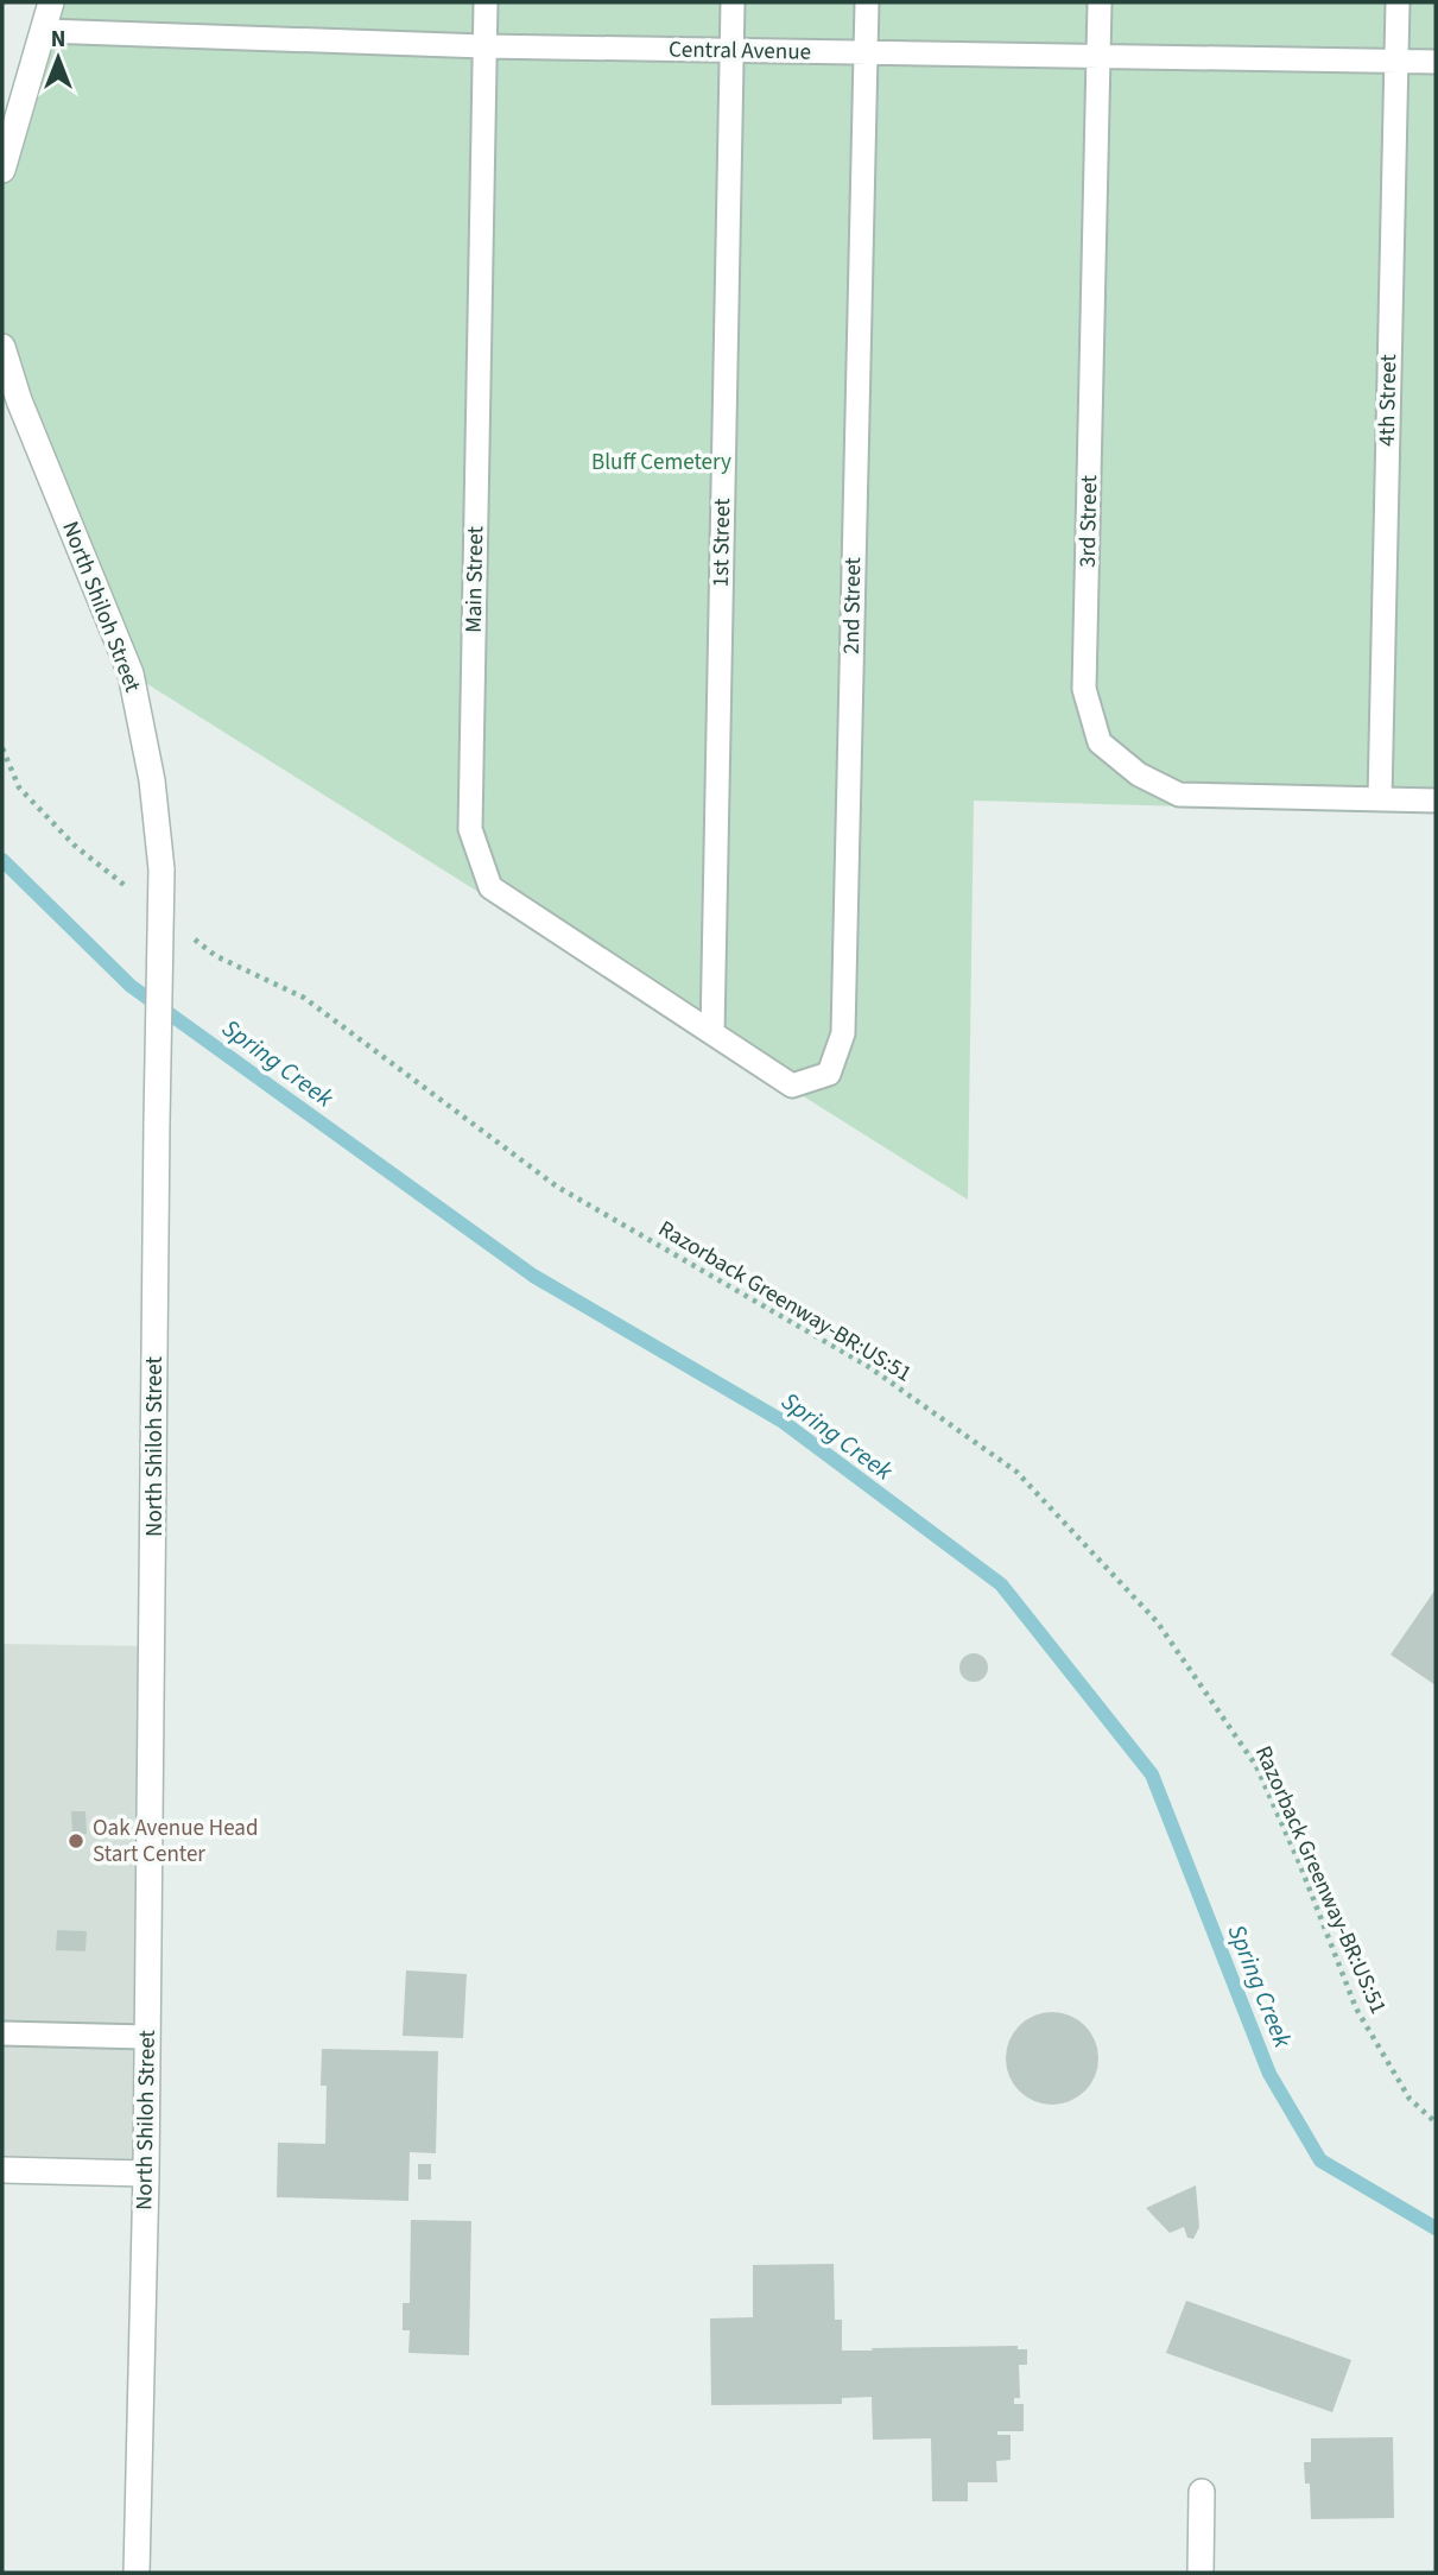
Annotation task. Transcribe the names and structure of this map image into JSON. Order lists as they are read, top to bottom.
{
  "streets": {
    "street": ["North Shiloh Street"],
    "lane": [
      "Central Avenue",
      "4th Street",
      "3rd Street",
      "1st Street",
      "Main Street",
      "2nd Street"
    ],
    "path": ["Razorback Greenway-BR:US:51"]
  },
  "crossings": [
    ["Central Avenue", "4th Street"],
    ["Central Avenue", "3rd Street"],
    ["Central Avenue", "1st Street"],
    ["Central Avenue", "Main Street"],
    ["Central Avenue", "2nd Street"],
    ["4th Street", "3rd Street"],
    ["1st Street", "Main Street"],
    ["1st Street", "2nd Street"],
    ["Main Street", "2nd Street"]
  ],
  "water": ["Spring Creek"],
  "parks": ["Bluff Cemetery"],
  "places": ["Oak Avenue Head Start Center"],
  "north": "top"
}
